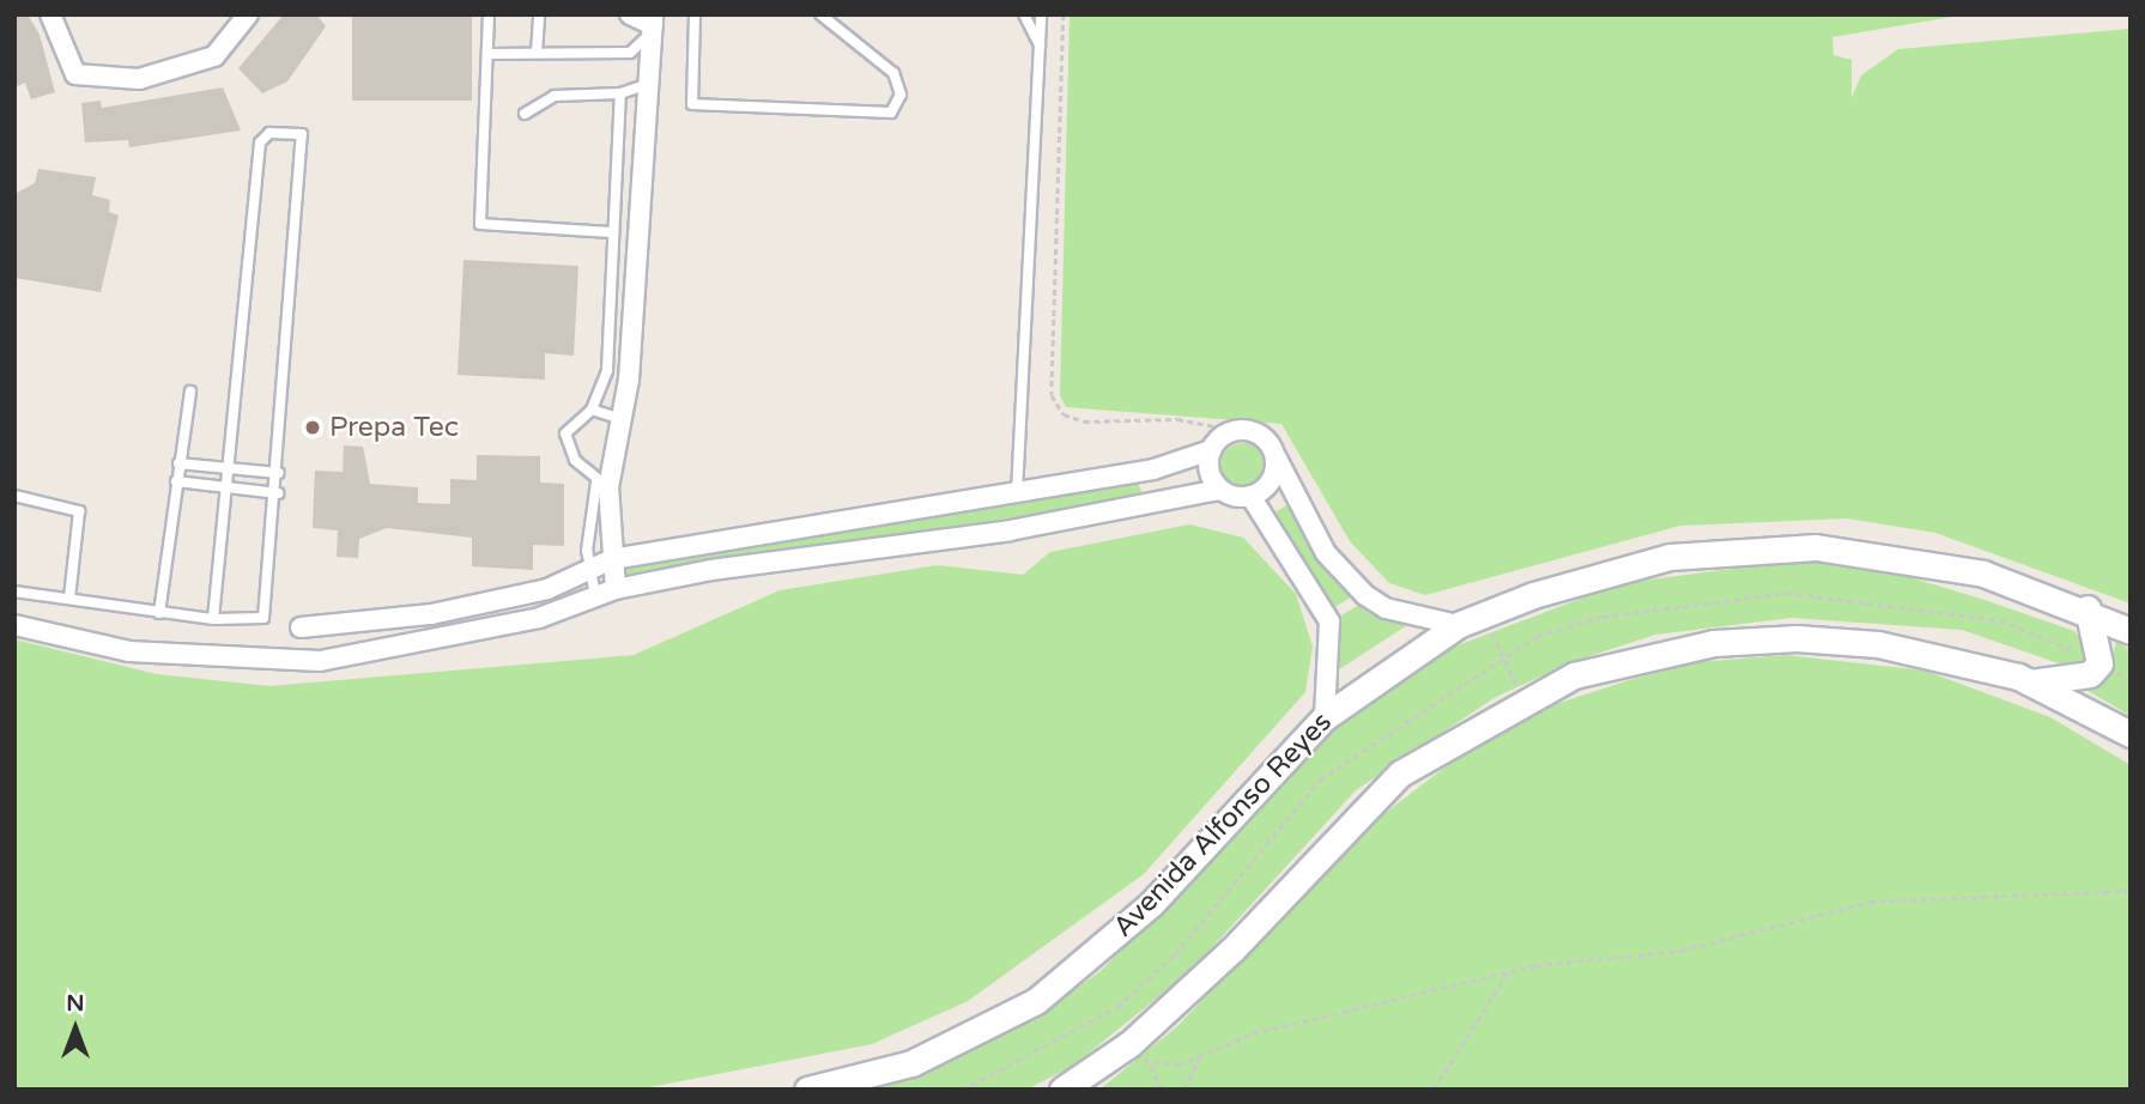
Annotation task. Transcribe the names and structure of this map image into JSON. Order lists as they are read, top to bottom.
{
  "streets": {
    "main road": ["Avenida Alfonso Reyes"]
  },
  "places": ["Prepa Tec"],
  "north": "top"
}
